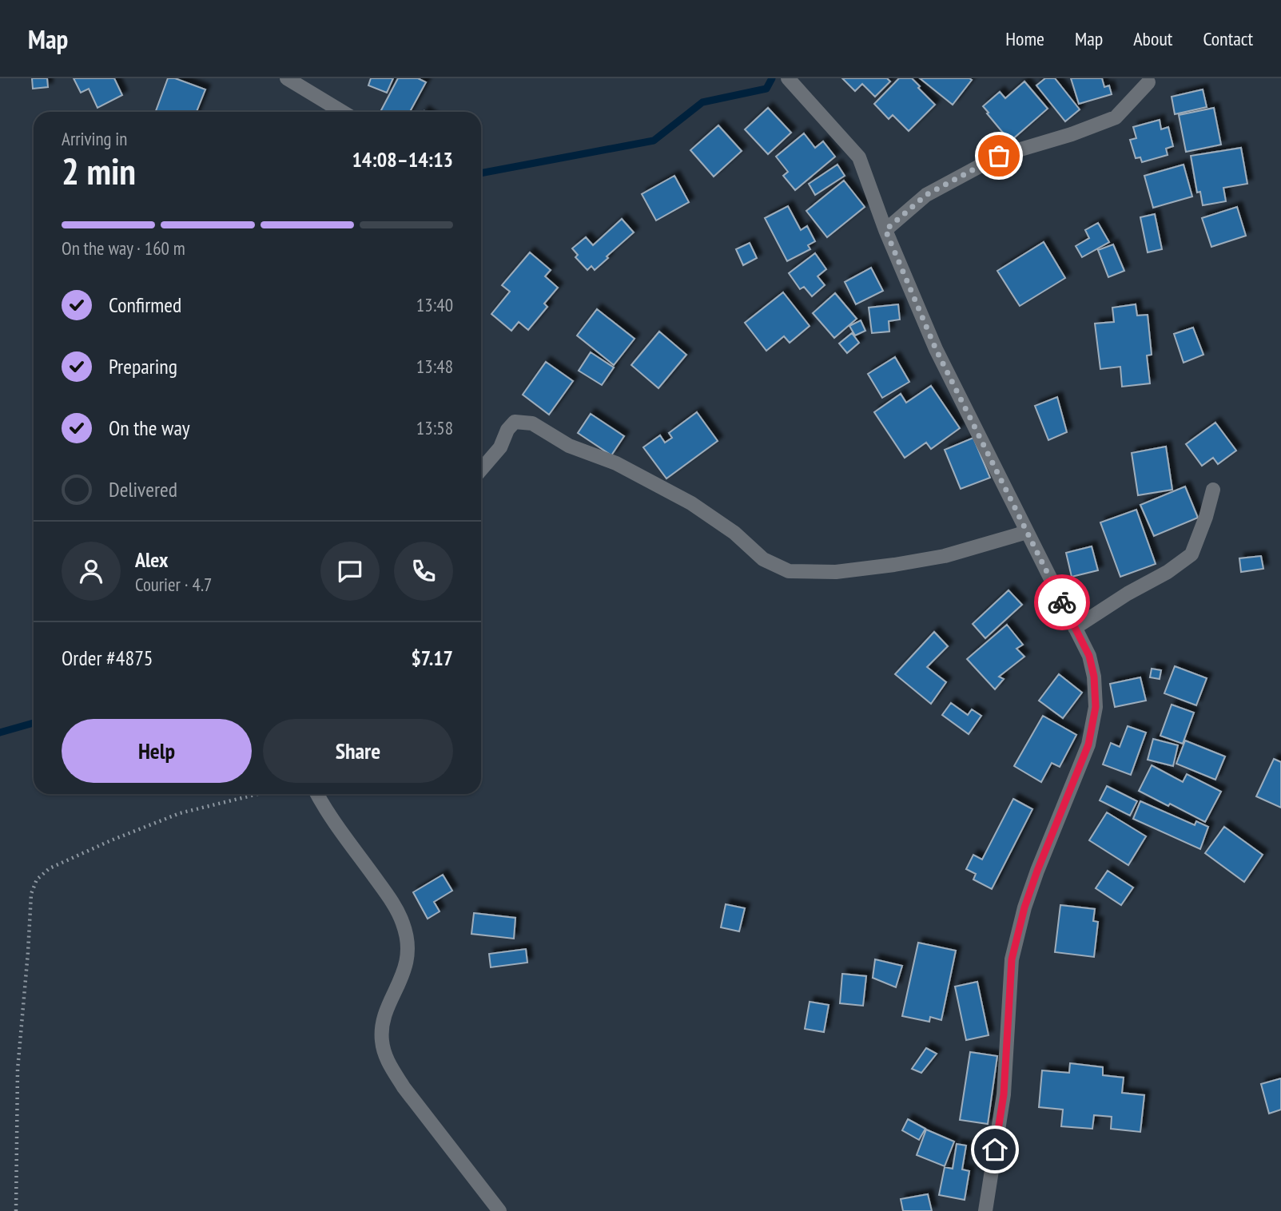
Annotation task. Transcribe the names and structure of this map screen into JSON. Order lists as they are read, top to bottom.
{
  "page": {
    "header": "Map",
    "nav": [
      "Home",
      "Map",
      "About",
      "Contact"
    ],
    "heading": ["2 min", "Arriving in", "14:08–14:13"],
    "panel": [
      "Alex",
      "Courier · 4.7",
      "Order #4875",
      "$7.17"
    ],
    "bar": "On the way · 160 m",
    "list": [
      ["Confirmed", "13:40"],
      ["Preparing", "13:48"],
      ["On the way", "13:58"],
      "Delivered"
    ],
    "buttons": ["Help", "Share"]
  }
}
